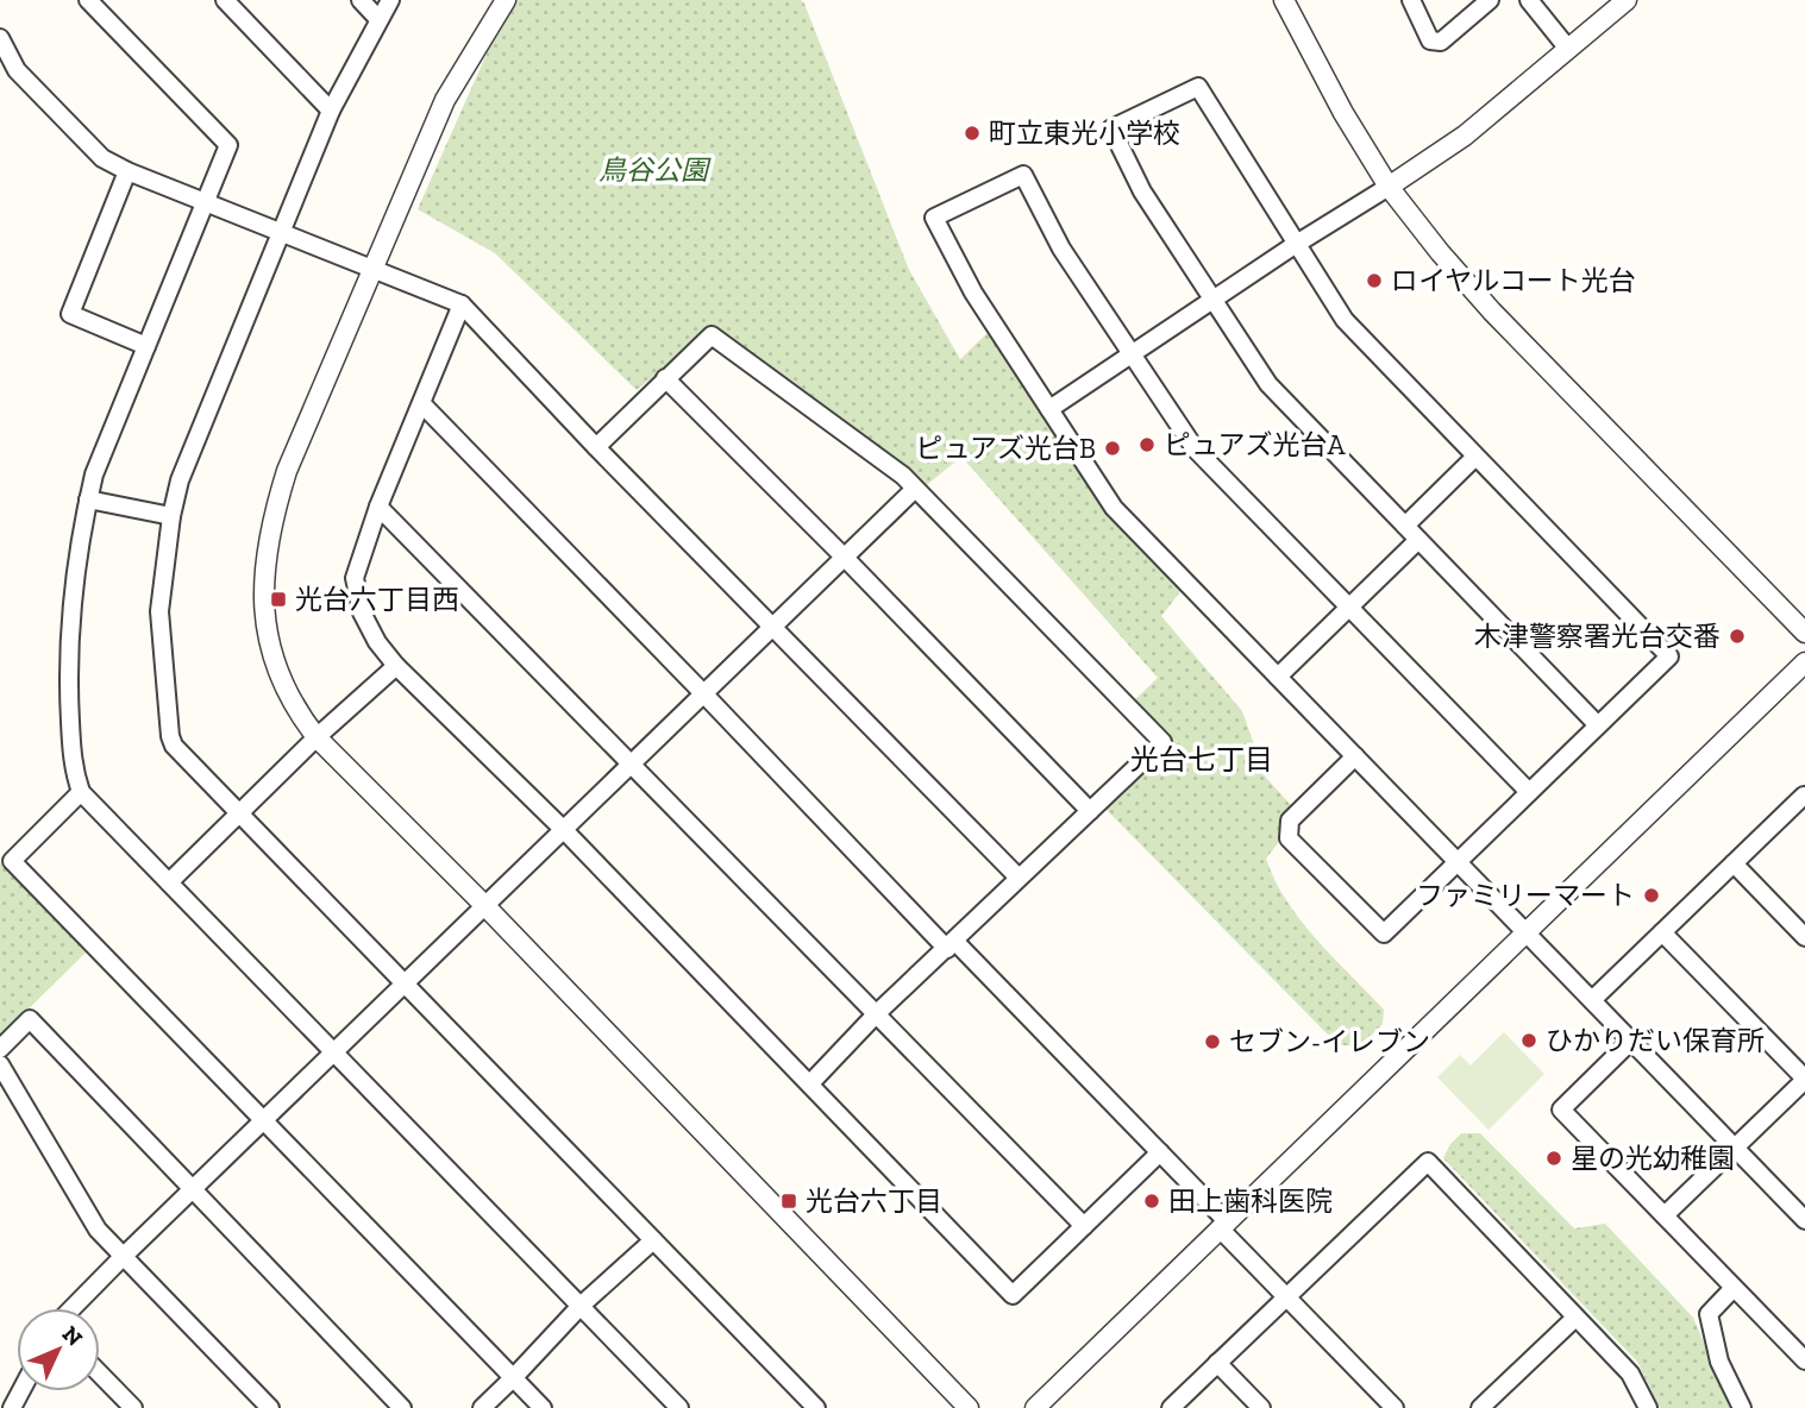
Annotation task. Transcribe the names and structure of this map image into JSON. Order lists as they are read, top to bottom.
{
  "districts": ["光台七丁目"],
  "parks": ["鳥谷公園"],
  "places": {
    "other": [
      "町立東光小学校",
      "ロイヤルコート光台",
      "ピュアズ光台A",
      "ピュアズ光台B",
      "木津警察署光台交番",
      "ファミリーマート",
      "ひかりだい保育所",
      "セブン-イレブン",
      "星の光幼稚園",
      "田上歯科医院"
    ],
    "transit": ["光台六丁目西", "光台六丁目"]
  },
  "north": "top right"
}
